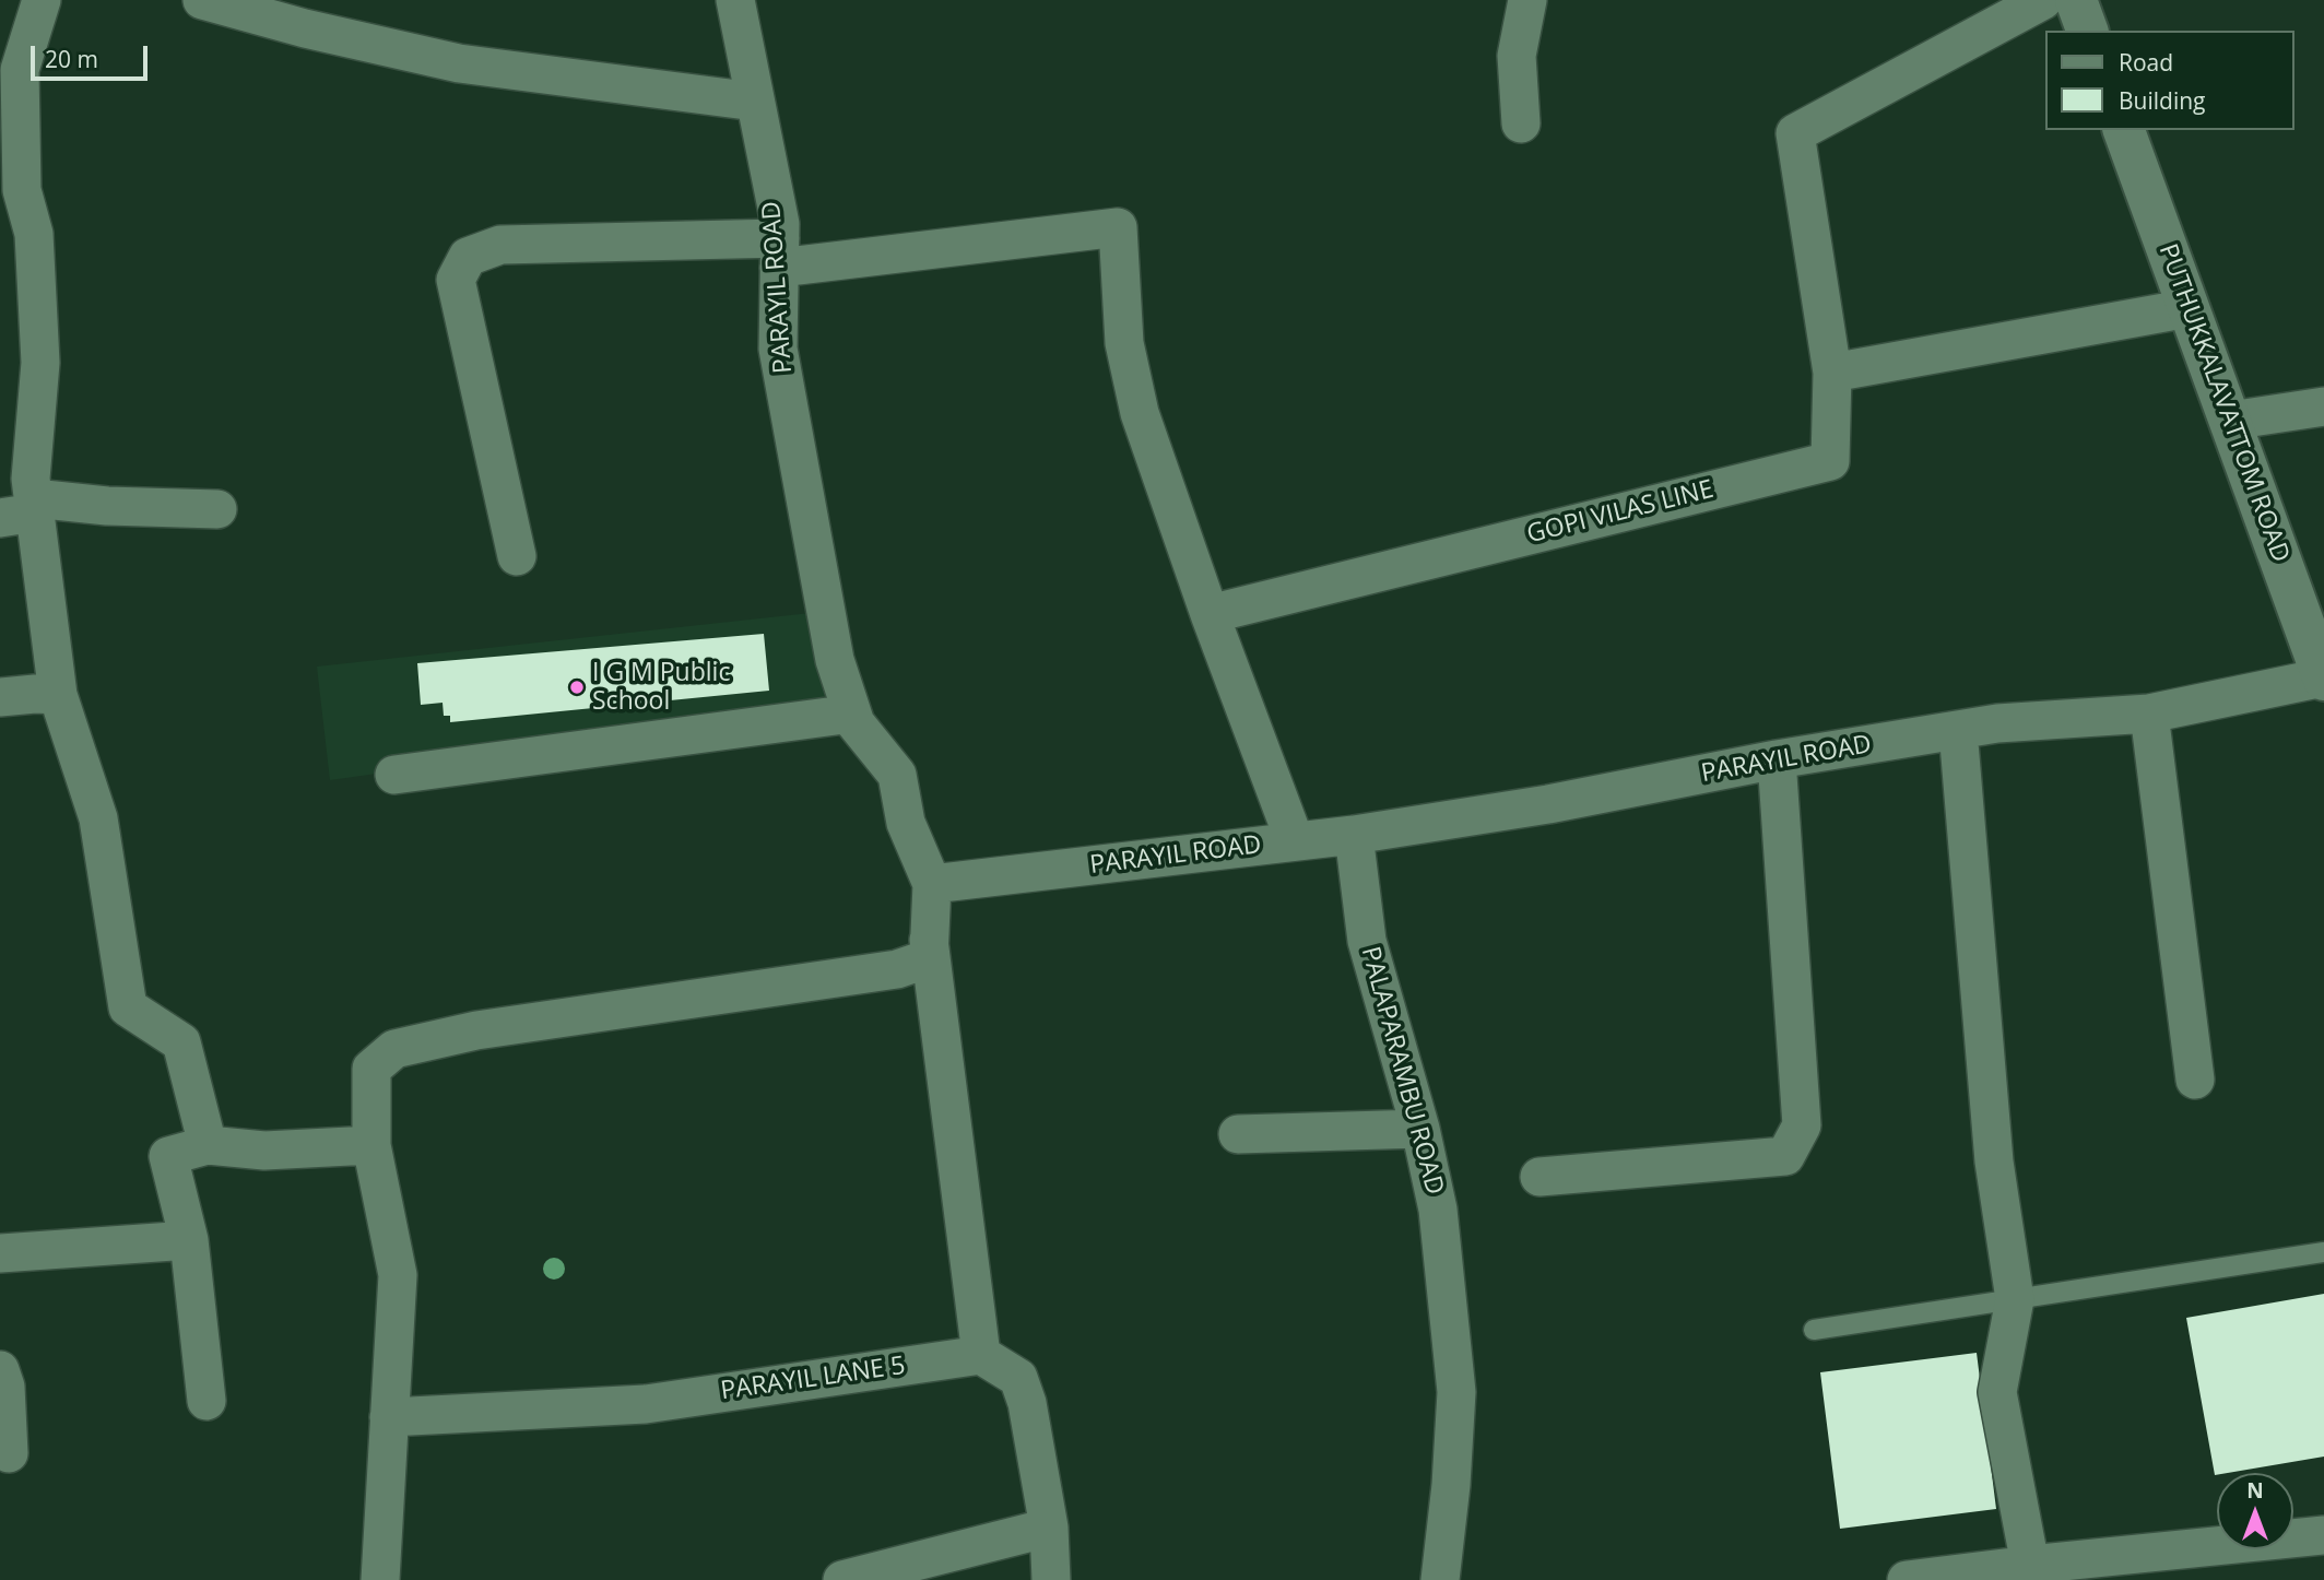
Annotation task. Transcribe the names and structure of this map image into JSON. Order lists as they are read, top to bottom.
{
  "streets": {
    "street": [
      "PARAYIL ROAD",
      "PUTHUKKALAVATTOM ROAD",
      "GOPI VILAS LINE",
      "PALAPARAMBU ROAD",
      "PARAYIL LANE 5"
    ]
  },
  "crossings": [
    ["PARAYIL ROAD", "PUTHUKKALAVATTOM ROAD"],
    ["PARAYIL ROAD", "PALAPARAMBU ROAD"]
  ],
  "places": ["I G M Public School"],
  "legend": ["Road", "Building"],
  "scale_bar": "20 m",
  "north": "top"
}
